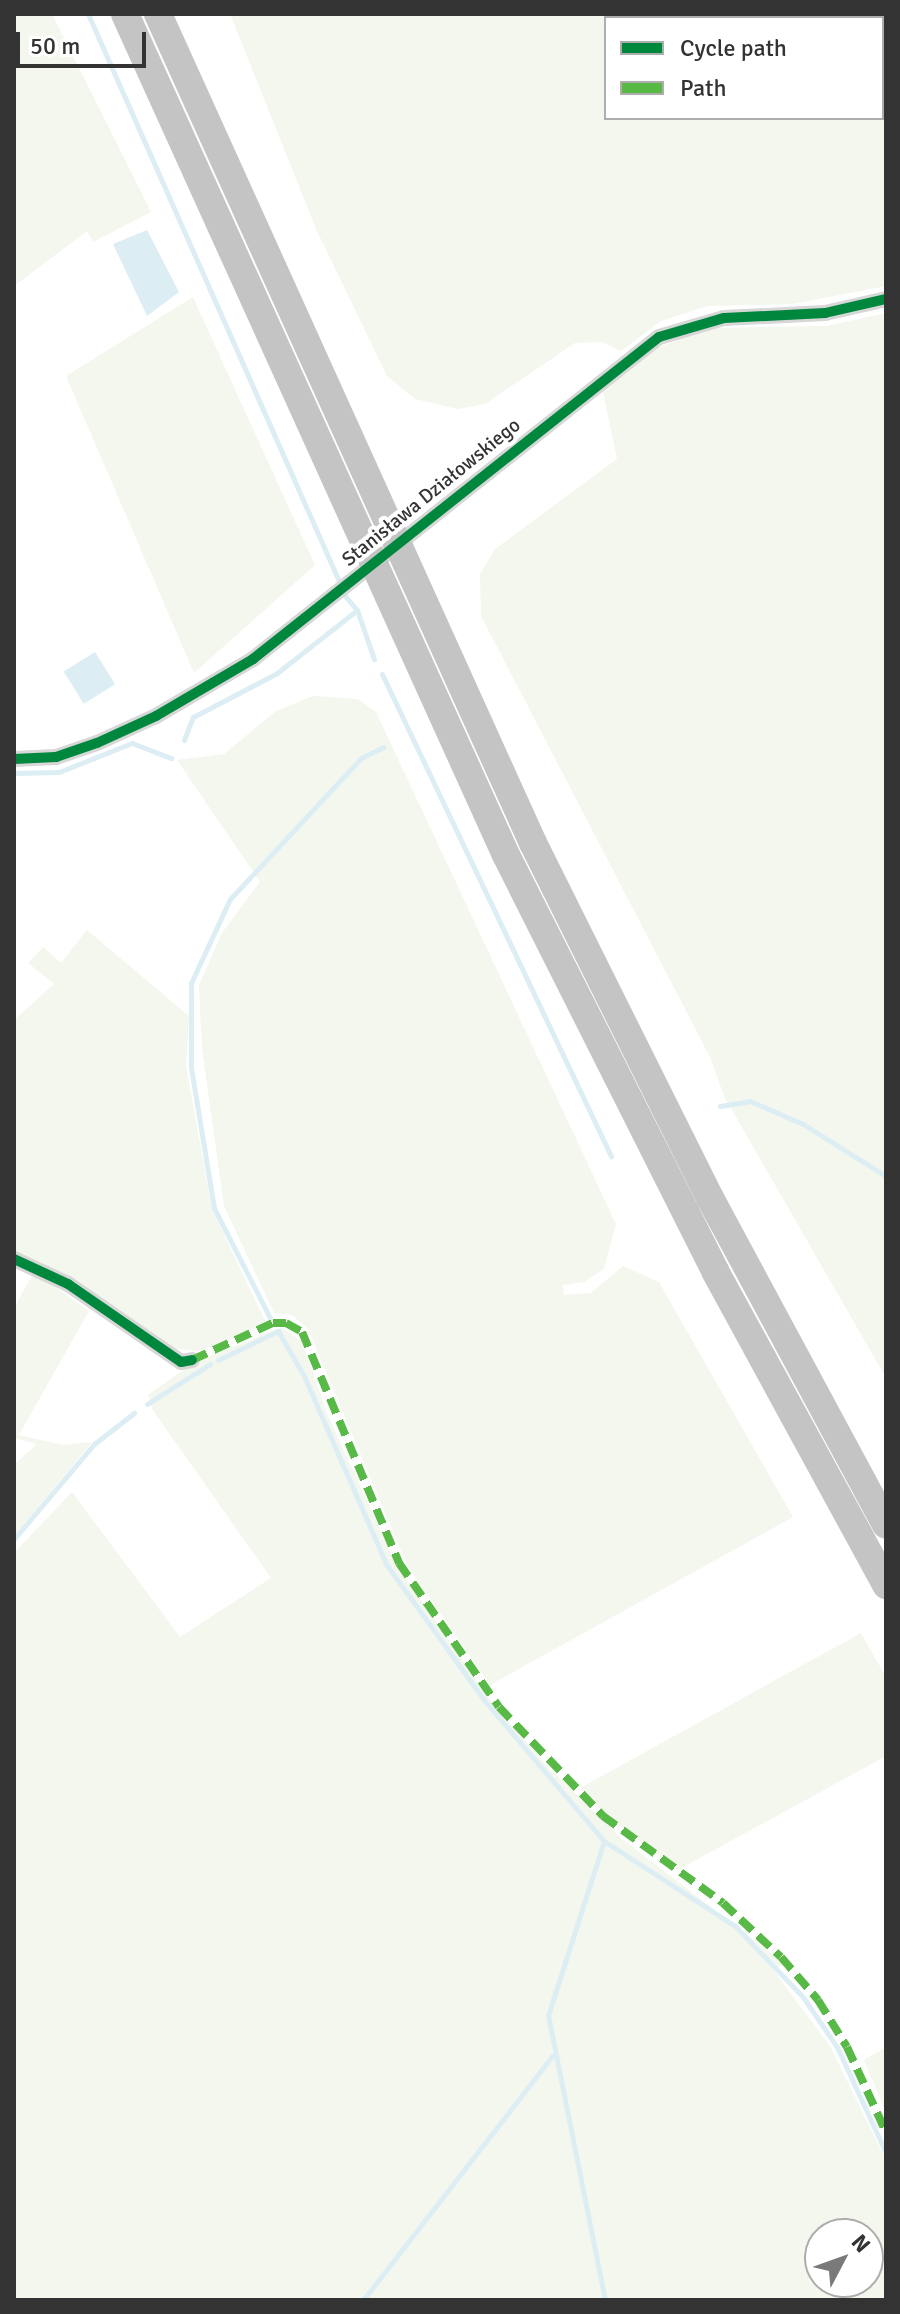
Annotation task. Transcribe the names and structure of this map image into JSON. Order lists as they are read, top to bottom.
{
  "streets": {
    "street": ["Stanisława Działowskiego"]
  },
  "legend": ["Cycle path", "Path"],
  "scale_bar": "50 m",
  "north": "top right"
}
